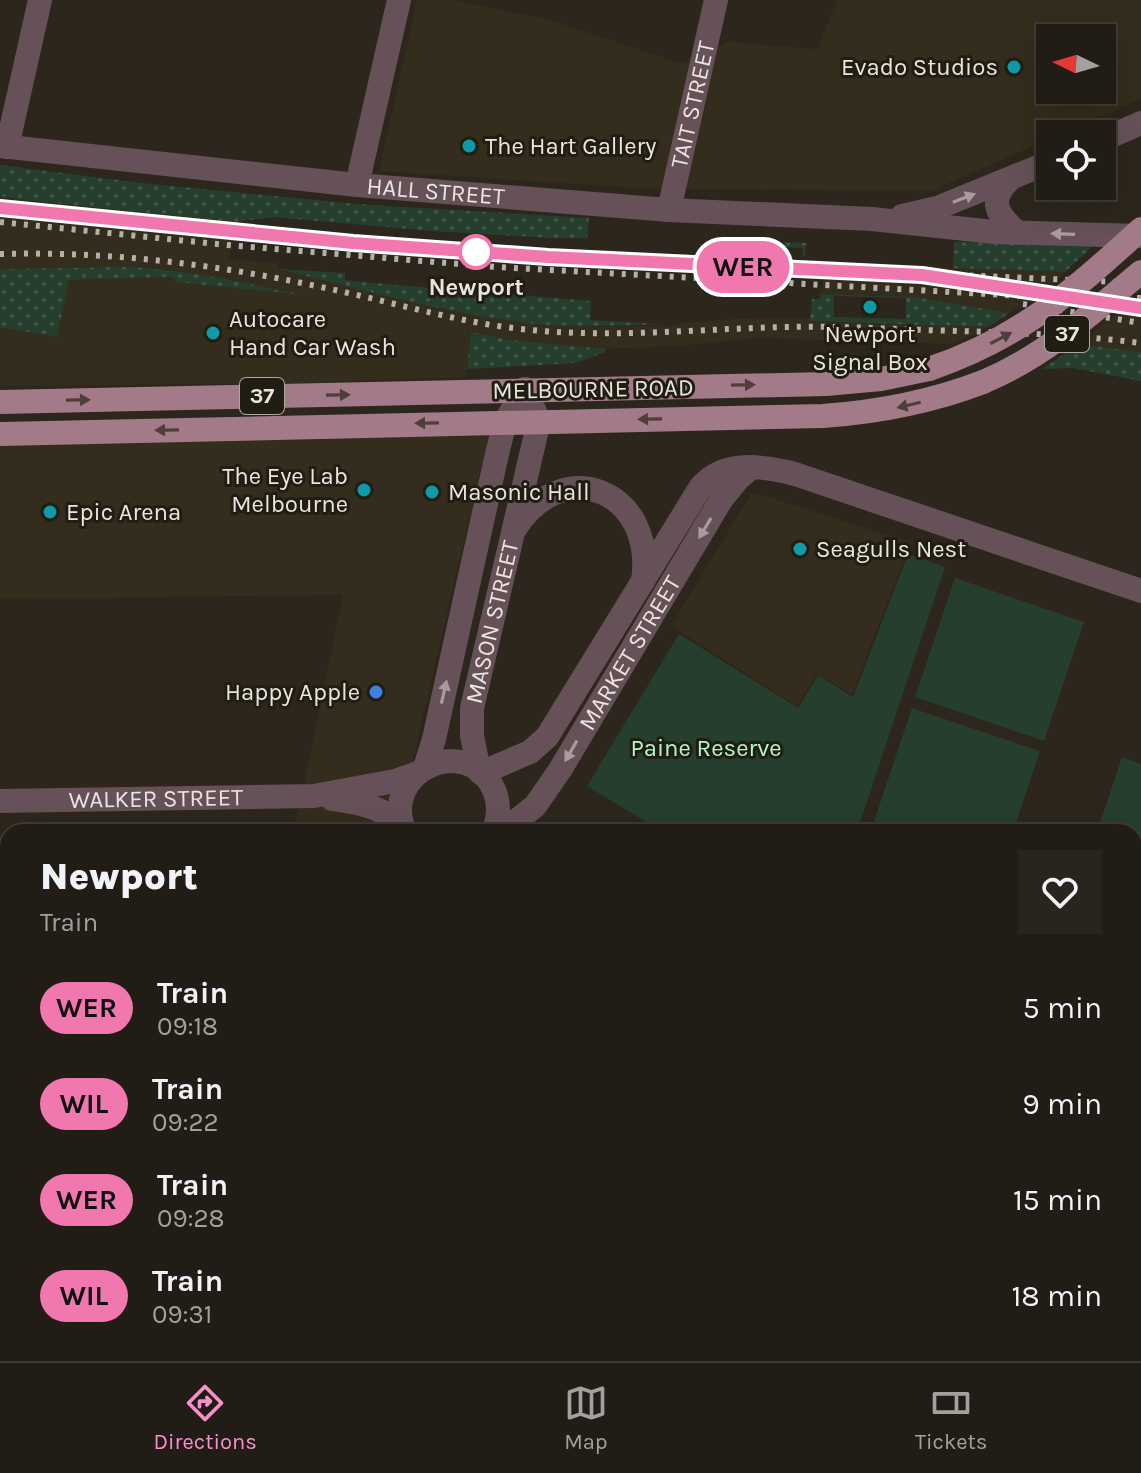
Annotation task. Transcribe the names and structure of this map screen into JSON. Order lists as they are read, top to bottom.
{
  "streets": {
    "main road": ["37", "MELBOURNE ROAD"],
    "street": [
      "TAIT STREET",
      "HALL STREET",
      "MASON STREET",
      "MARKET STREET",
      "WALKER STREET"
    ]
  },
  "crossings": [
    ["TAIT STREET", "HALL STREET"],
    ["MELBOURNE ROAD", "MASON STREET"],
    ["MASON STREET", "MARKET STREET"],
    ["MASON STREET", "WALKER STREET"],
    ["MARKET STREET", "WALKER STREET"]
  ],
  "parks": ["Paine Reserve"],
  "places": [
    "Evado Studios",
    "The Hart Gallery",
    "Newport",
    "Newport Signal Box",
    "Autocare Hand Car Wash",
    "The Eye Lab Melbourne",
    "Masonic Hall",
    "Epic Arena",
    "Seagulls Nest",
    "Happy Apple"
  ],
  "north": "left",
  "page": {
    "on_map": "WER",
    "heading": ["Newport", "Train"],
    "list": [
      {
        "mark": "WER",
        "name": "Train",
        "note": "09:18",
        "value": "5 min"
      },
      {
        "mark": "WIL",
        "name": "Train",
        "note": "09:22",
        "value": "9 min"
      },
      {
        "mark": "WER",
        "name": "Train",
        "note": "09:28",
        "value": "15 min"
      },
      {
        "mark": "WIL",
        "name": "Train",
        "note": "09:31",
        "value": "18 min"
      }
    ],
    "tabs": ["Directions", "Map", "Tickets"]
  }
}
